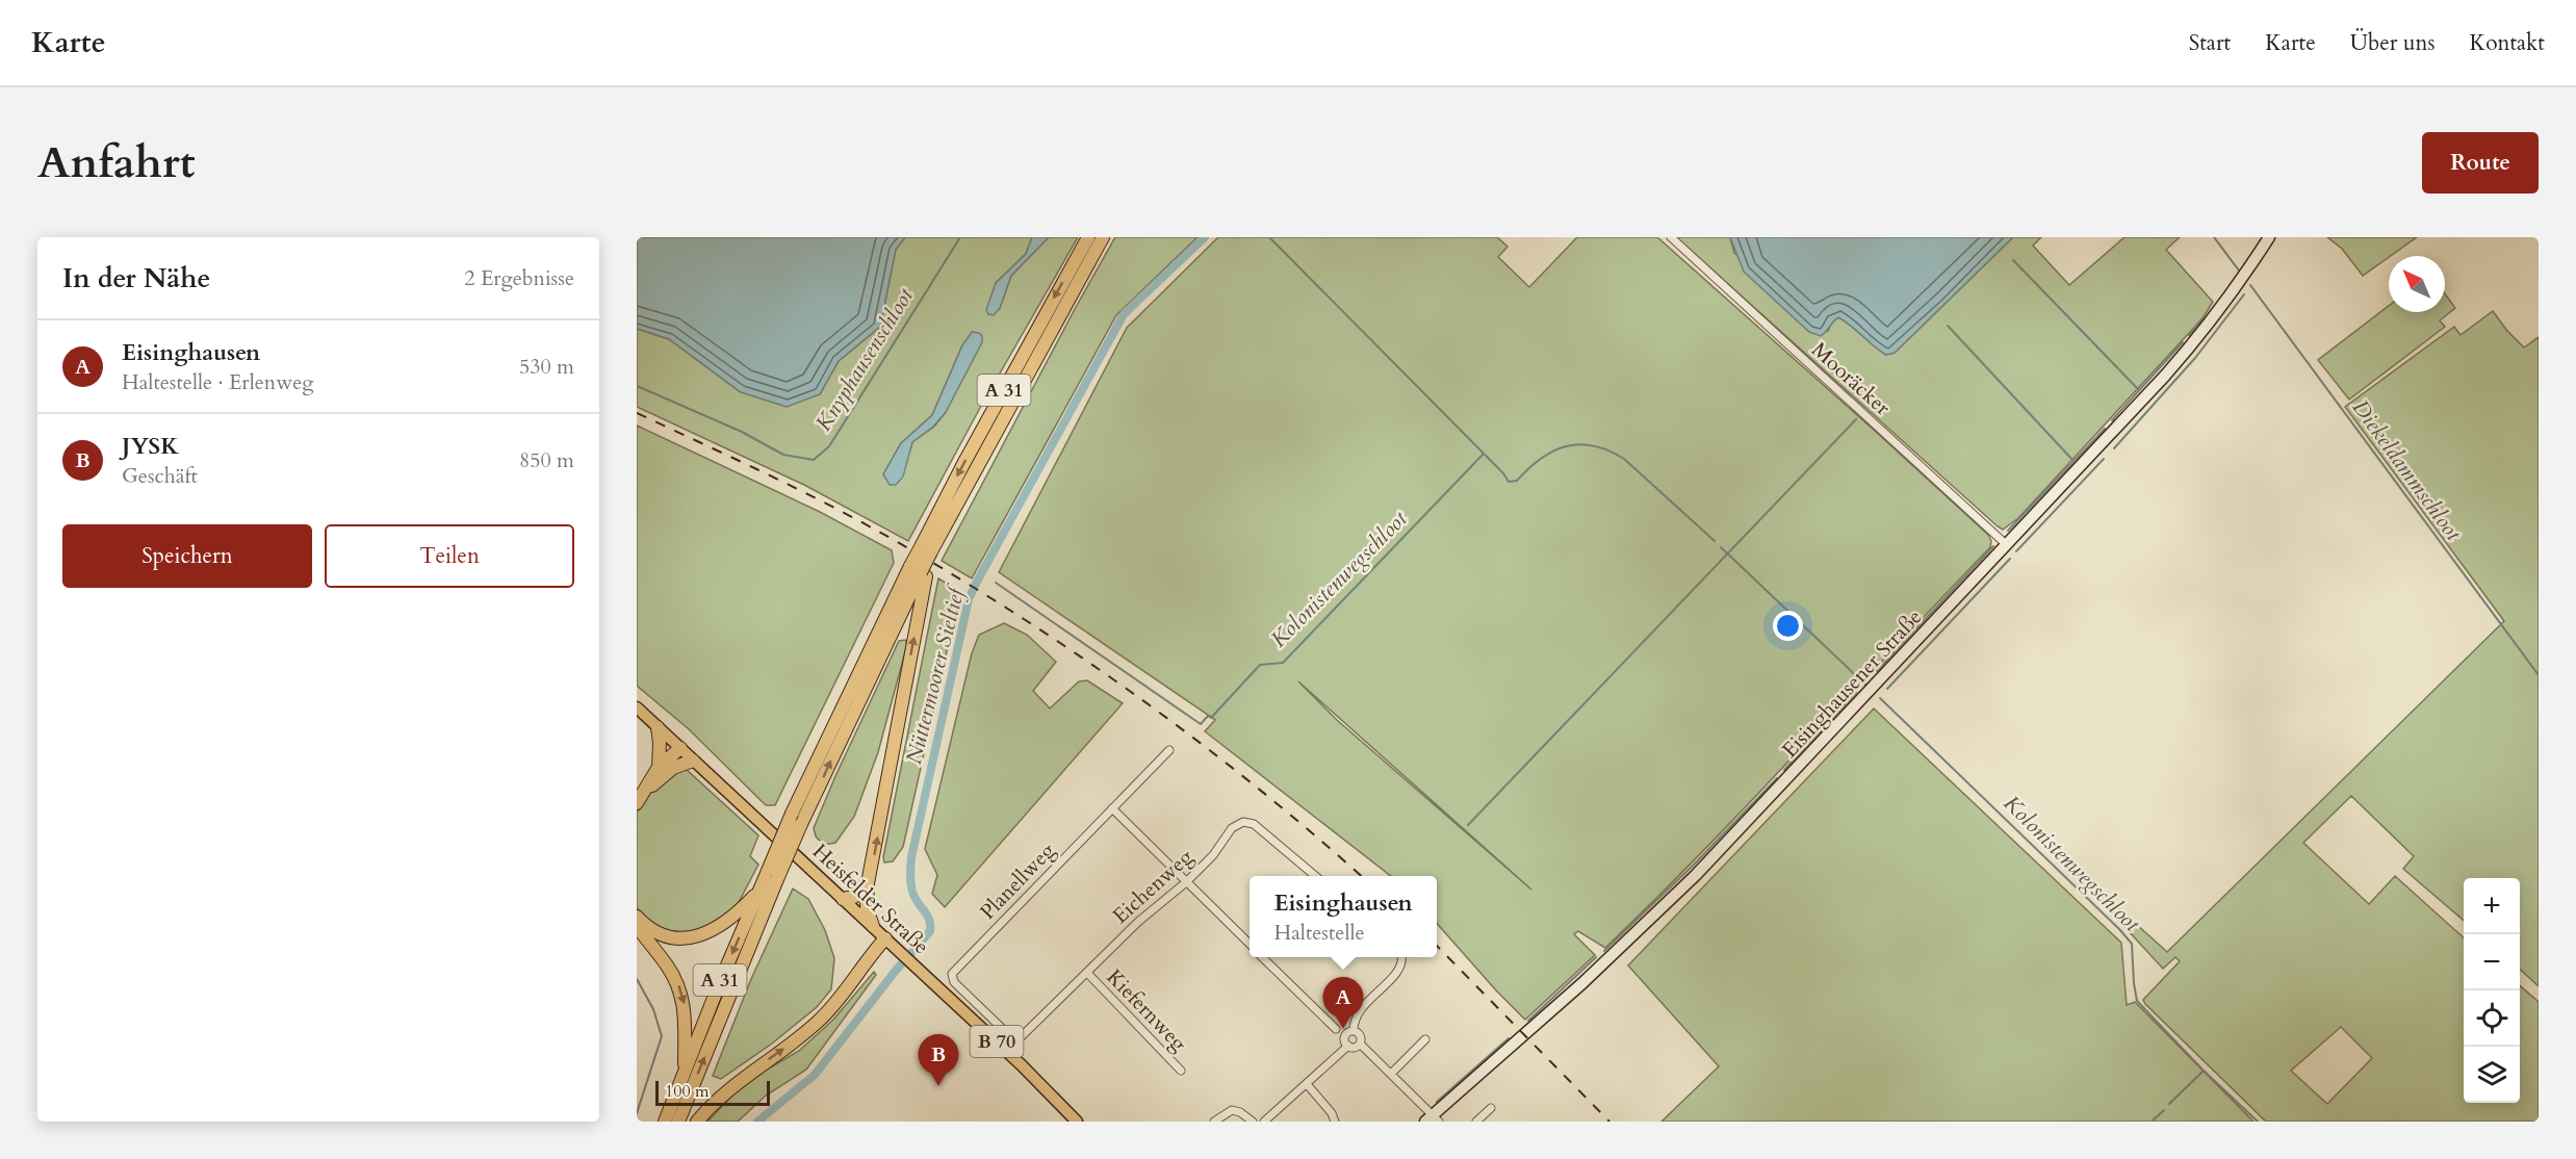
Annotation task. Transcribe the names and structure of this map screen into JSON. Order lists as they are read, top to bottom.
{
  "streets": {
    "highway": ["A 31"],
    "main road": ["Heisfelder Straße", "B 70"],
    "street": [
      "Mooräcker",
      "Eisinghausener Straße",
      "Planellweg",
      "Eichenweg",
      "Kiefernweg"
    ]
  },
  "crossings": [
    ["Mooräcker", "Eisinghausener Straße"],
    ["Planellweg", "Eichenweg"],
    ["Eichenweg", "Kiefernweg"]
  ],
  "water": [
    "Knyphausenschloot",
    "Diekeldammschloot",
    "Kolonistenwegschloot",
    "Nüttermoorer Sieltief"
  ],
  "scale_bar": "100 m",
  "north": "top left",
  "page": {
    "header": "Karte",
    "nav": [
      "Start",
      "Karte",
      "Über uns",
      "Kontakt"
    ],
    "buttons": [
      "Route",
      ["Speichern", "Teilen"]
    ],
    "title": "Anfahrt",
    "heading": ["In der Nähe", "2 Ergebnisse"],
    "list": [
      {
        "mark": "A",
        "name": "Eisinghausen",
        "note": "Haltestelle · Erlenweg",
        "value": "530 m"
      },
      {
        "mark": "B",
        "name": "JYSK",
        "note": "Geschäft",
        "value": "850 m"
      }
    ],
    "popup": ["Eisinghausen", "Haltestelle"],
    "map_buttons": ["+", "−"],
    "pins": ["A", "B"],
    "scale": "100 m"
  }
}
